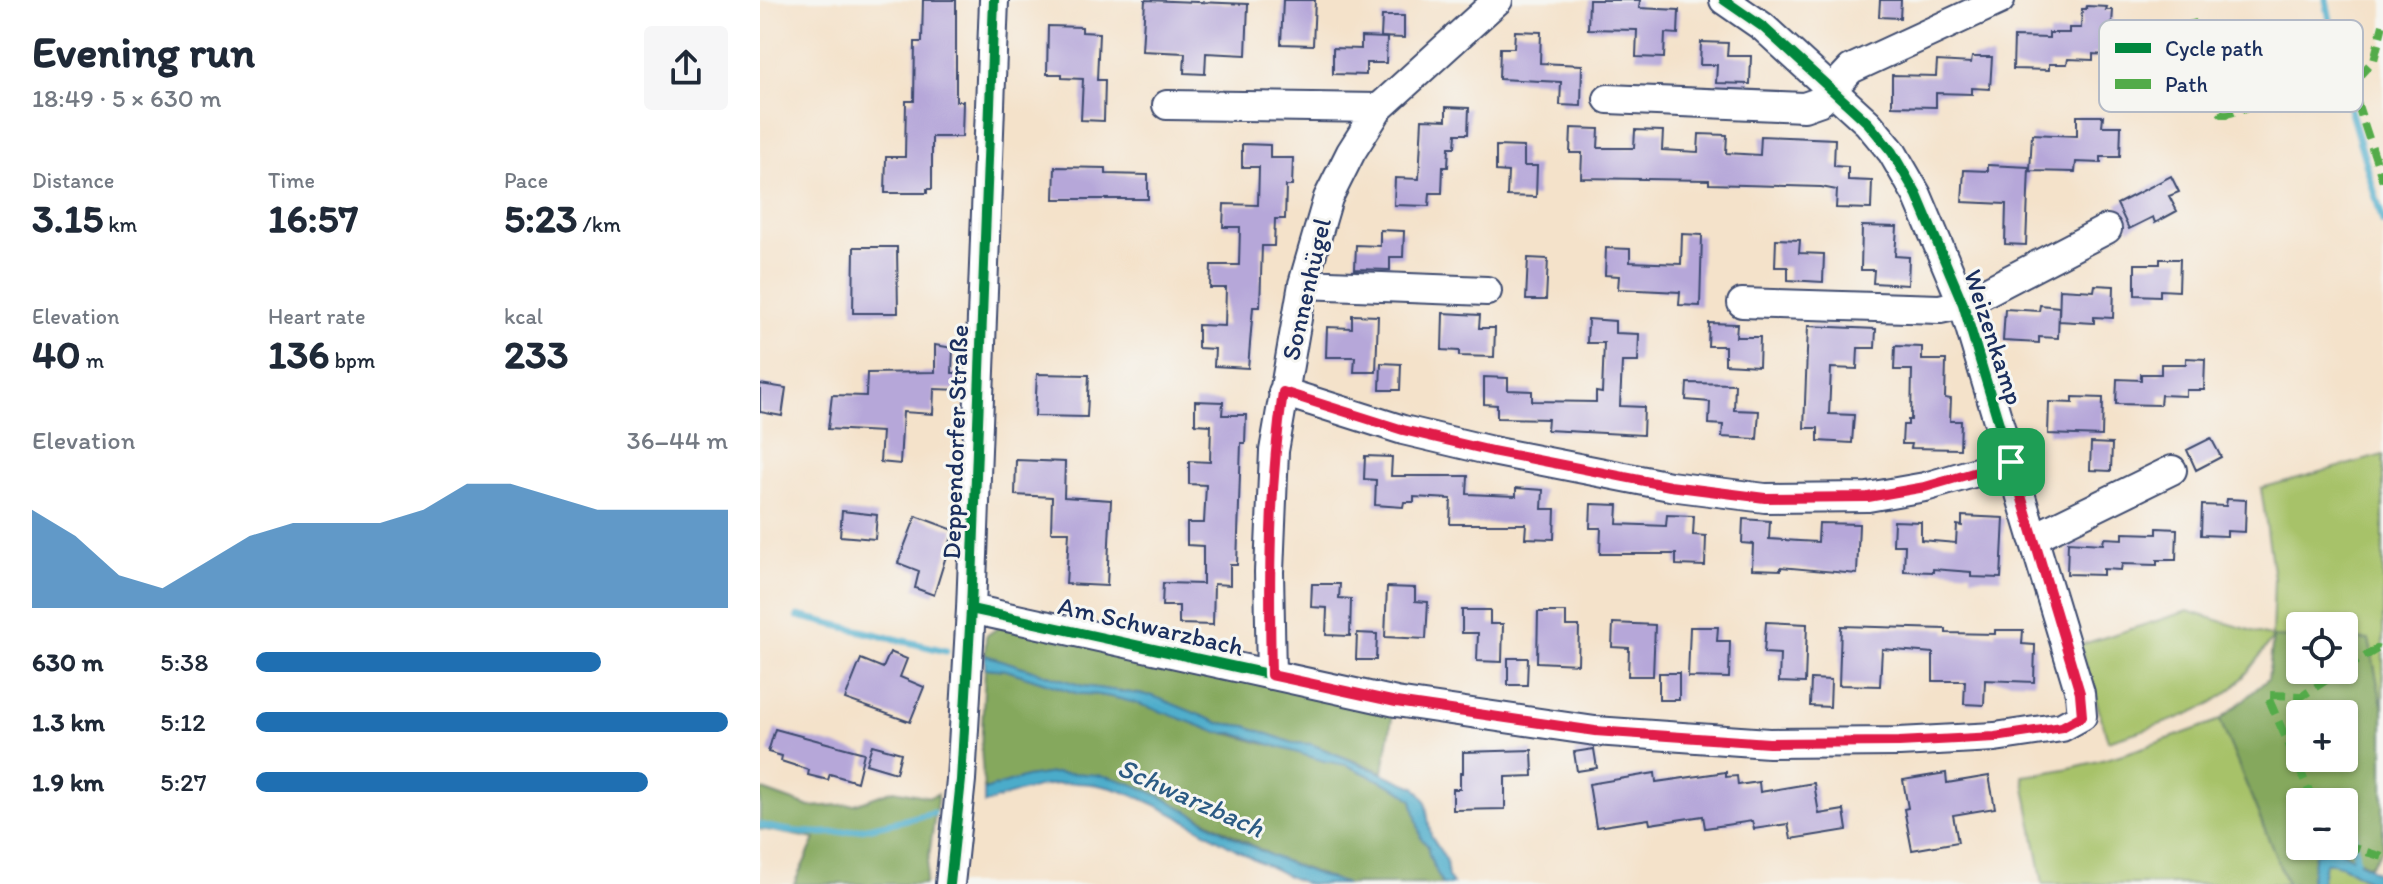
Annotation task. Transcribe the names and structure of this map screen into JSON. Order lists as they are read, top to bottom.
{
  "streets": {
    "street": [
      "Sonnenhügel",
      "Weizenkamp",
      "Deppendorfer Straße",
      "Am Schwarzbach"
    ]
  },
  "crossings": [
    ["Sonnenhügel", "Am Schwarzbach"],
    ["Weizenkamp", "Am Schwarzbach"],
    ["Deppendorfer Straße", "Am Schwarzbach"]
  ],
  "water": ["Schwarzbach"],
  "legend": ["Cycle path", "Path"],
  "page": {
    "heading": ["Evening run", "18:49 · 5 × 630 m"],
    "stats": [
      ["Distance", "3.15 km"],
      ["Time", "16:57"],
      ["Pace", "5:23 /km"],
      ["Elevation", "40 m"],
      ["Heart rate", "136 bpm"],
      ["kcal", "233"]
    ],
    "chart": ["Elevation", "36–44 m"],
    "map_buttons": ["+", "−"],
    "list": [
      {
        "name": "630 m",
        "note": "5:38"
      },
      {
        "name": "1.3 km",
        "note": "5:12"
      },
      {
        "name": "1.9 km",
        "note": "5:27"
      }
    ]
  }
}
